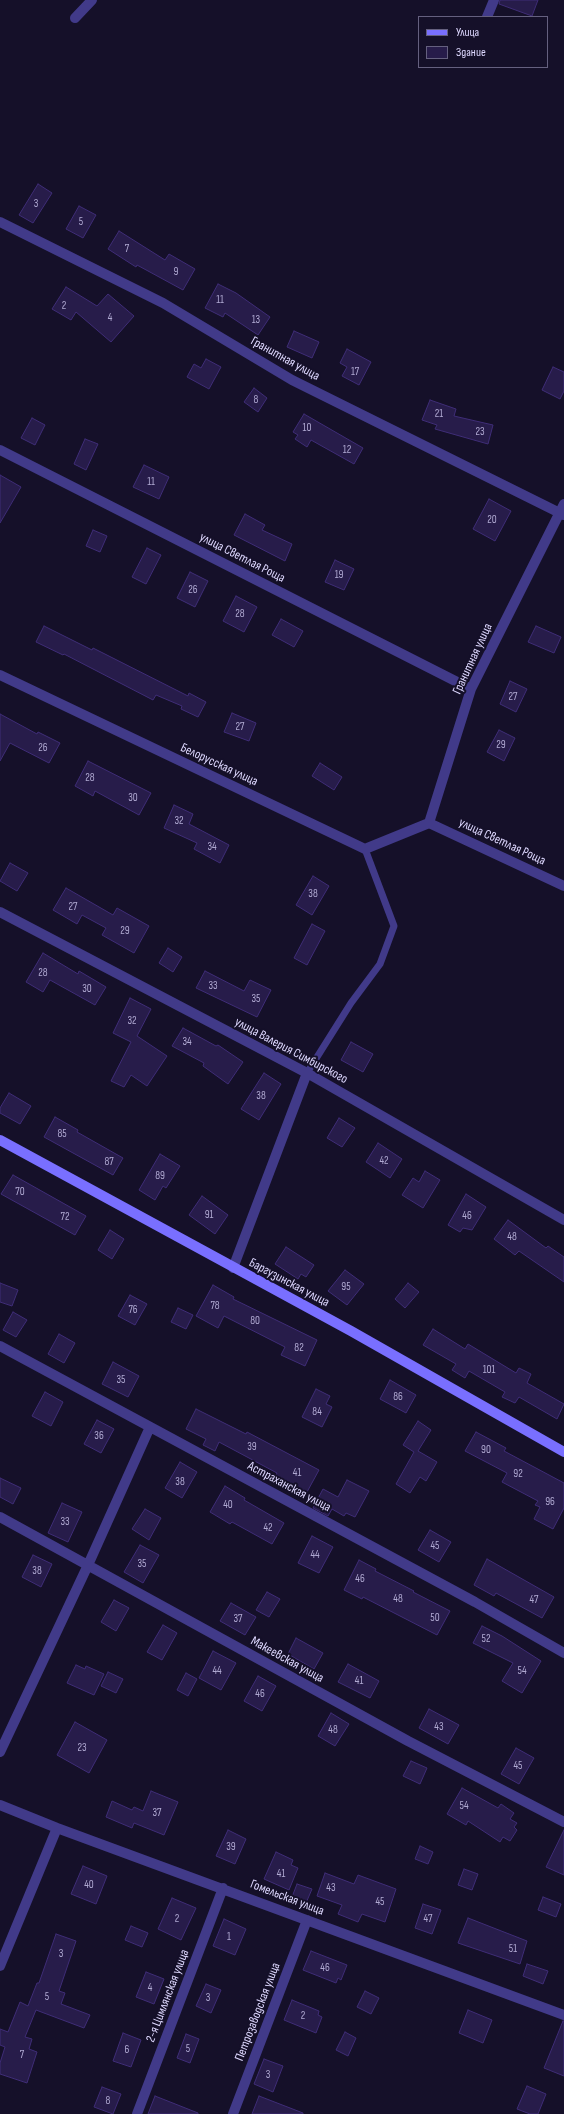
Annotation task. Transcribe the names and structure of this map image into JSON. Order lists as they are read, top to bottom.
{
  "streets": {
    "street": [
      "Гранитная улица",
      "улица Светлая Роща",
      "Белорусская улица",
      "улица Валерия Симбирского",
      "Баргузинская улица",
      "Астраханская улица",
      "Макеевская улица",
      "Гомельская улица",
      "2-я Цимлянская улица",
      "Петрозаводская улица"
    ]
  },
  "crossings": [
    ["Гранитная улица", "улица Светлая Роща"],
    ["Гомельская улица", "2-я Цимлянская улица"],
    ["Гомельская улица", "Петрозаводская улица"]
  ],
  "house_numbers": [
    "3",
    "5",
    "7",
    "9",
    "11",
    "2",
    "4",
    "13",
    "17",
    "8",
    "21",
    "10",
    "23",
    "12",
    "11",
    "20",
    "19",
    "26",
    "28",
    "27",
    "27",
    "29",
    "26",
    "28",
    "30",
    "32",
    "34",
    "38",
    "27",
    "29",
    "28",
    "33",
    "30",
    "35",
    "32",
    "34",
    "38",
    "85",
    "42",
    "87",
    "89",
    "70",
    "91",
    "46",
    "72",
    "48",
    "95",
    "78",
    "76",
    "80",
    "82",
    "101",
    "35",
    "86",
    "84",
    "36",
    "39",
    "90",
    "41",
    "92",
    "38",
    "96",
    "40",
    "33",
    "42",
    "45",
    "44",
    "35",
    "38",
    "46",
    "48",
    "47",
    "50",
    "37",
    "52",
    "44",
    "54",
    "41",
    "46",
    "43",
    "48",
    "23",
    "45",
    "54",
    "37",
    "39",
    "41",
    "40",
    "43",
    "45",
    "2",
    "47",
    "1",
    "51",
    "3",
    "46",
    "4",
    "5",
    "3",
    "2",
    "5",
    "6",
    "7",
    "3",
    "8"
  ],
  "legend": ["Улица", "Здание"]
}
